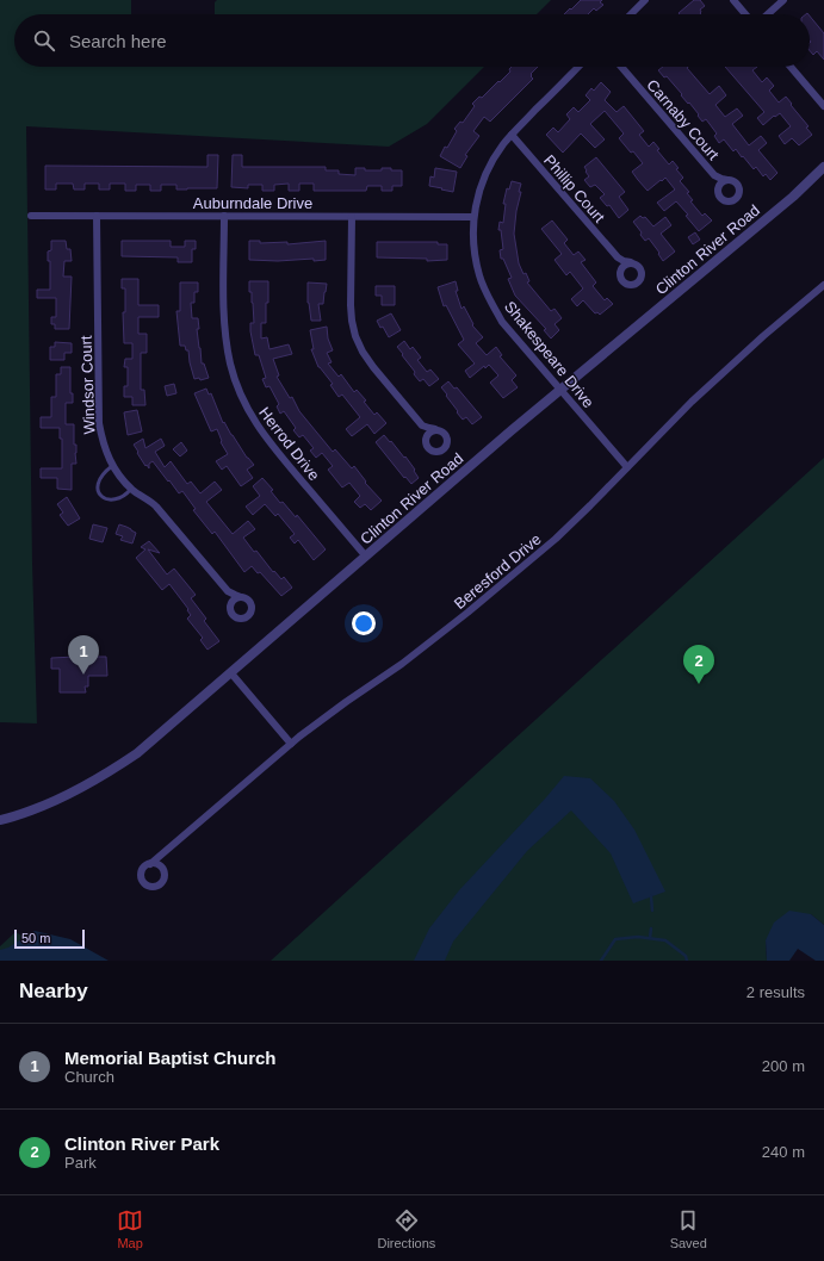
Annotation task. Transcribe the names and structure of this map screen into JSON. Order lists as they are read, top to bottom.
{
  "streets": {
    "street": [
      "Carnaby Court",
      "Phillip Court",
      "Auburndale Drive",
      "Clinton River Road",
      "Shakespeare Drive",
      "Windsor Court",
      "Herrod Drive",
      "Beresford Drive"
    ]
  },
  "crossings": [
    ["Phillip Court", "Shakespeare Drive"],
    ["Auburndale Drive", "Shakespeare Drive"],
    ["Auburndale Drive", "Windsor Court"],
    ["Auburndale Drive", "Herrod Drive"],
    ["Clinton River Road", "Shakespeare Drive"],
    ["Clinton River Road", "Herrod Drive"],
    ["Shakespeare Drive", "Beresford Drive"]
  ],
  "scale_bar": "50 m",
  "page": {
    "search": "Search here",
    "pins": ["1", "2"],
    "scale": "50 m",
    "heading": ["Nearby", "2 results"],
    "list": [
      {
        "mark": "1",
        "name": "Memorial Baptist Church",
        "note": "Church",
        "value": "200 m"
      },
      {
        "mark": "2",
        "name": "Clinton River Park",
        "note": "Park",
        "value": "240 m"
      }
    ],
    "nav": ["Map", "Directions", "Saved"]
  }
}
